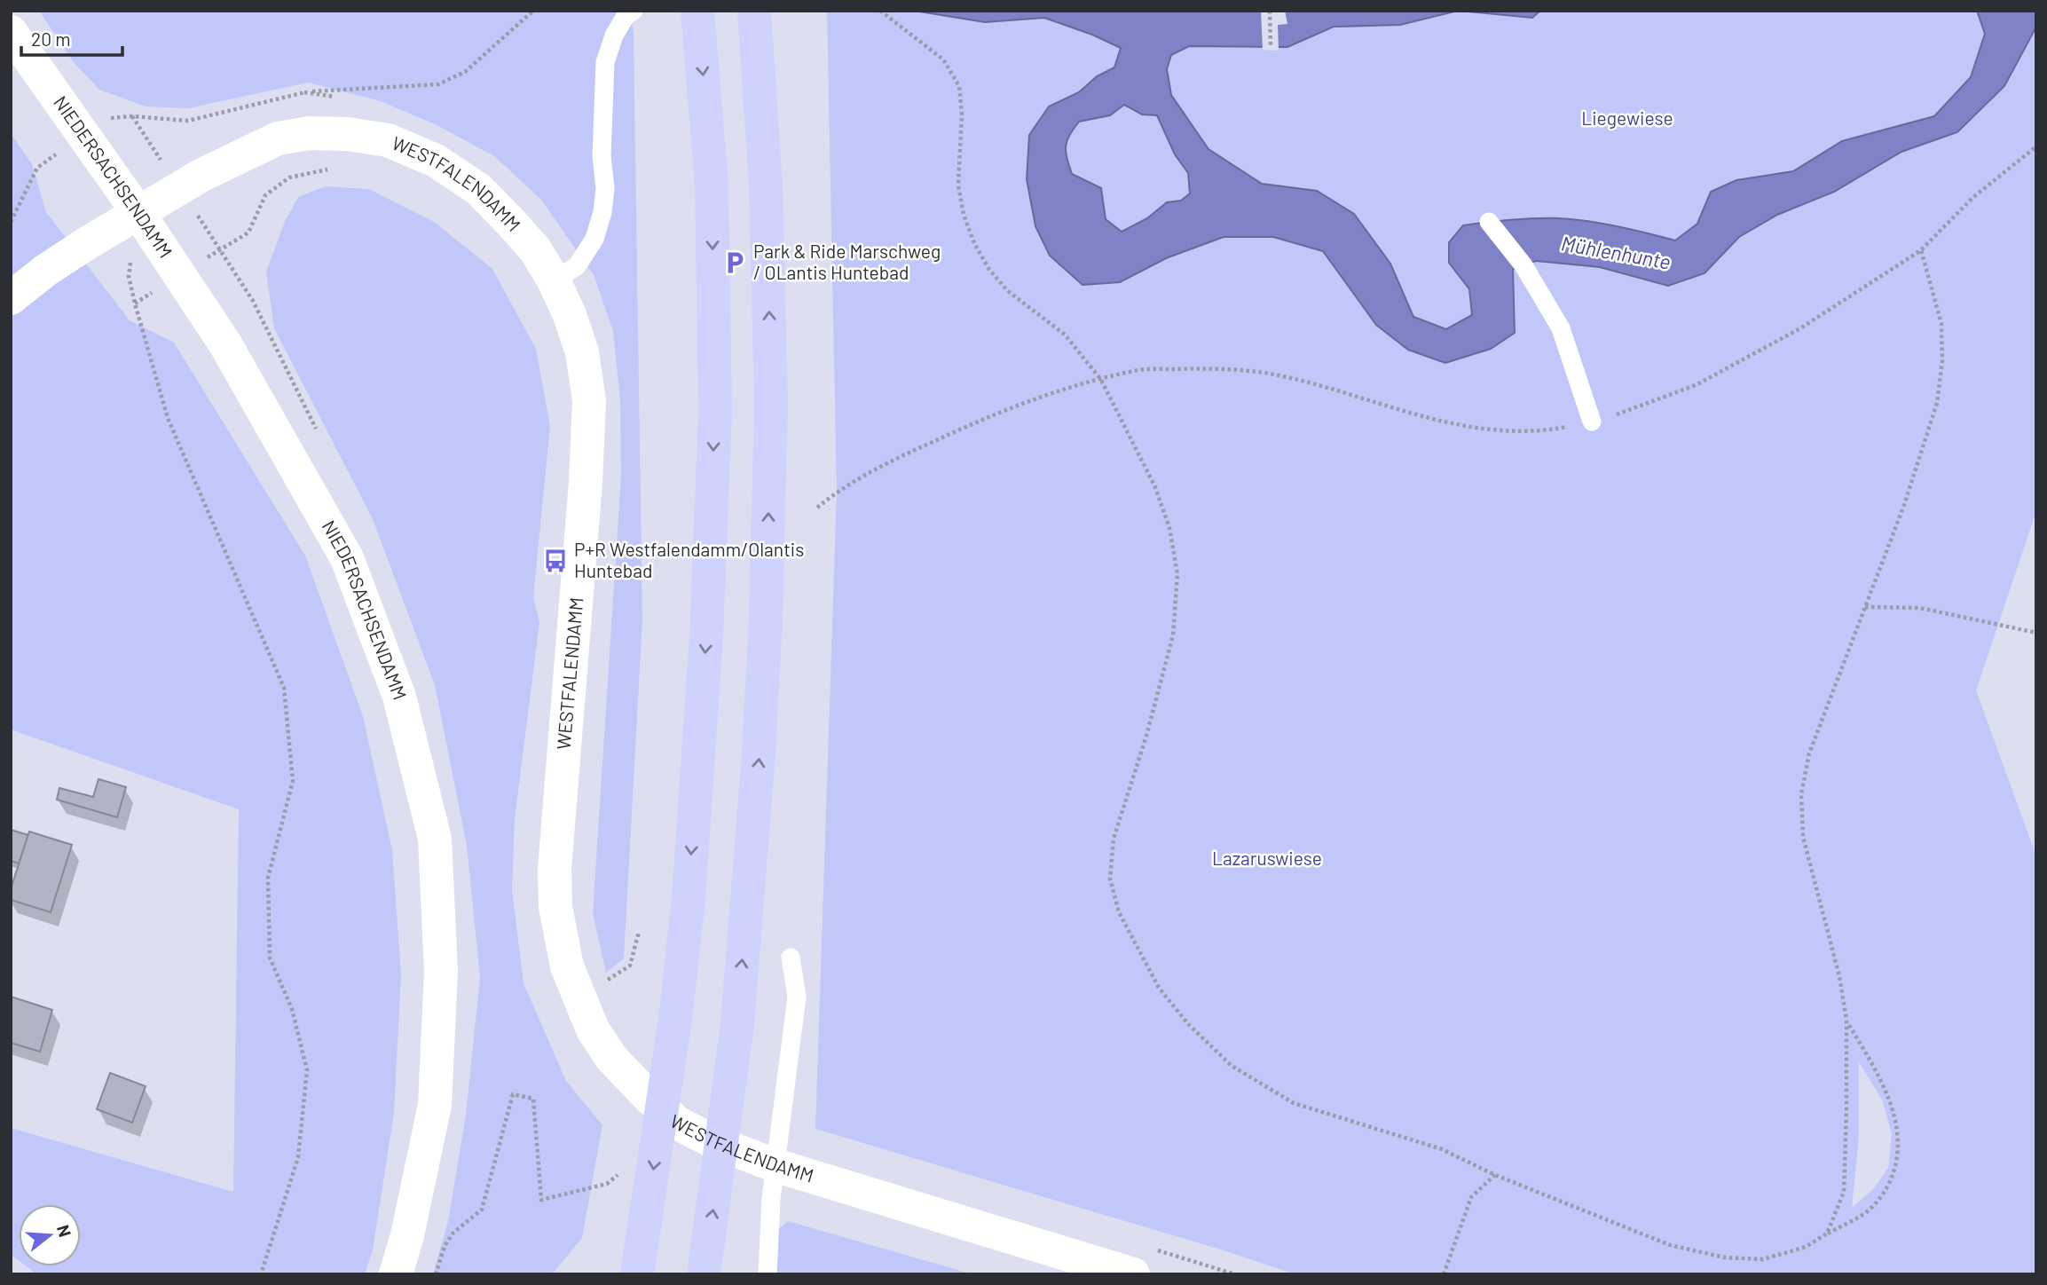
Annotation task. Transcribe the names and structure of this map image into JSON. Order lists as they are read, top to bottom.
{
  "streets": {
    "street": ["NIEDERSACHSENDAMM", "WESTFALENDAMM"]
  },
  "crossings": [
    ["NIEDERSACHSENDAMM", "WESTFALENDAMM"]
  ],
  "water": ["Mühlenhunte"],
  "parks": ["Liegewiese", "Lazaruswiese"],
  "places": {
    "parking": ["Park & Ride Marschweg / OLantis Huntebad"],
    "bus stop": ["P+R Westfalendamm/Olantis Huntebad"]
  },
  "scale_bar": "20 m",
  "north": "right"
}
